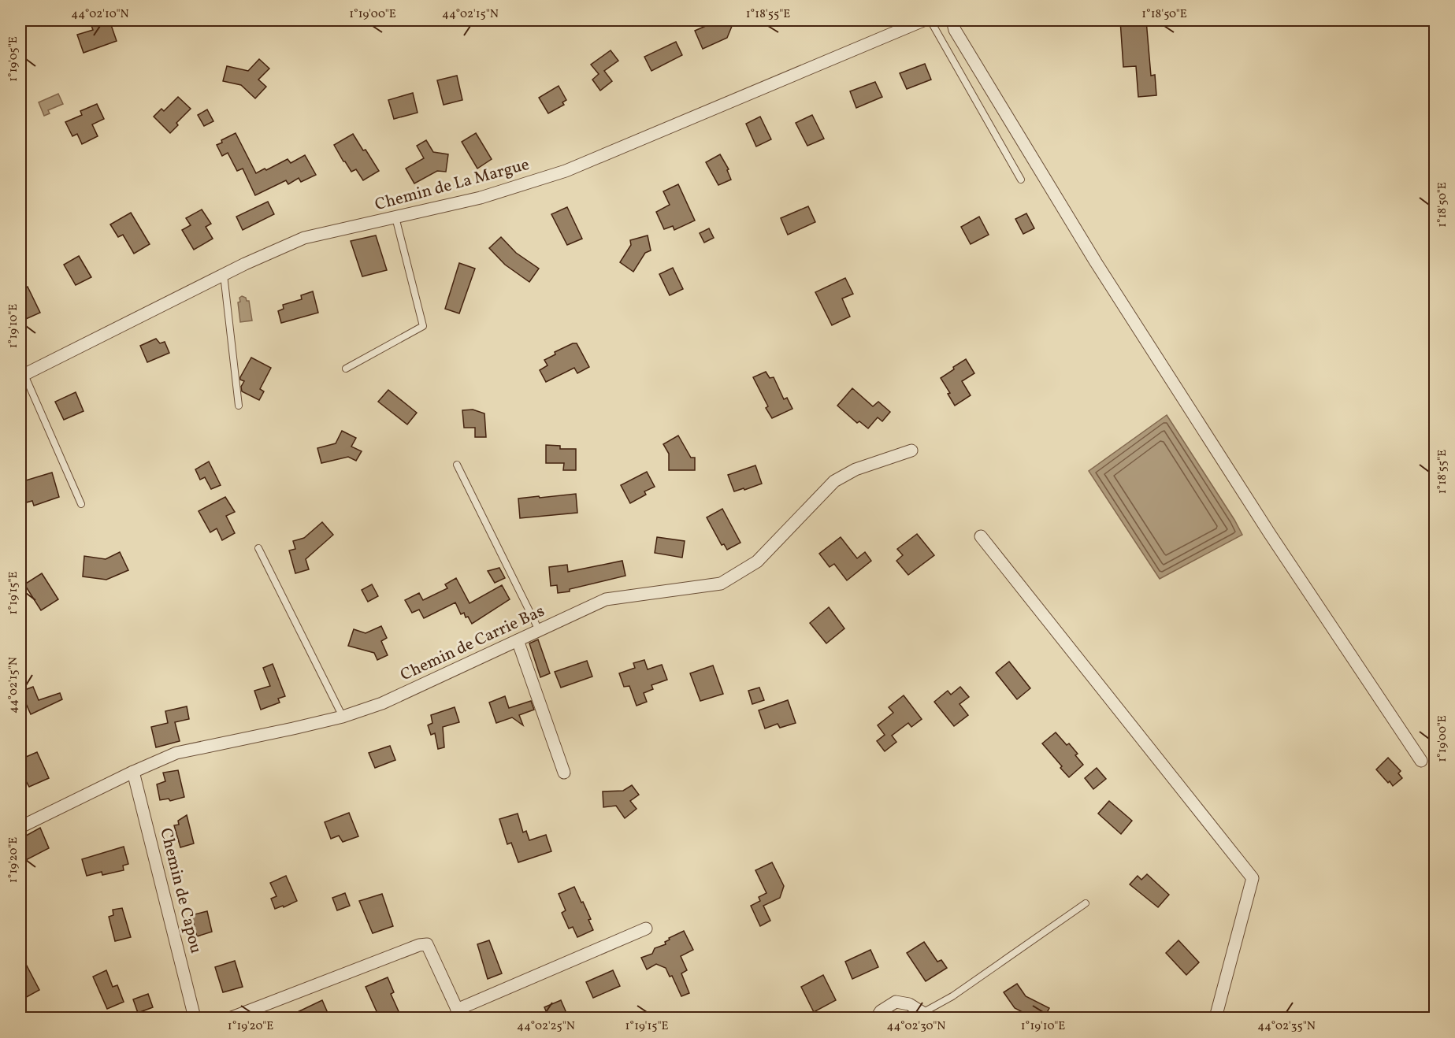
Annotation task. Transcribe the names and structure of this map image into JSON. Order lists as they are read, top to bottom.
{
  "streets": {
    "street": ["Chemin de La Margue", "Chemin de Carrie Bas", "Chemin de Capou"]
  },
  "crossings": [
    ["Chemin de Carrie Bas", "Chemin de Capou"]
  ],
  "coordinates": [
    "44°02'10\"N",
    "1°19'00\"E",
    "44°02'15\"N",
    "1°18'55\"E",
    "1°18'50\"E",
    "1°19'05\"E",
    "1°19'10\"E",
    "1°19'15\"E",
    "1°19'20\"E",
    "44°02'25\"N",
    "44°02'30\"N",
    "44°02'35\"N"
  ]
}
